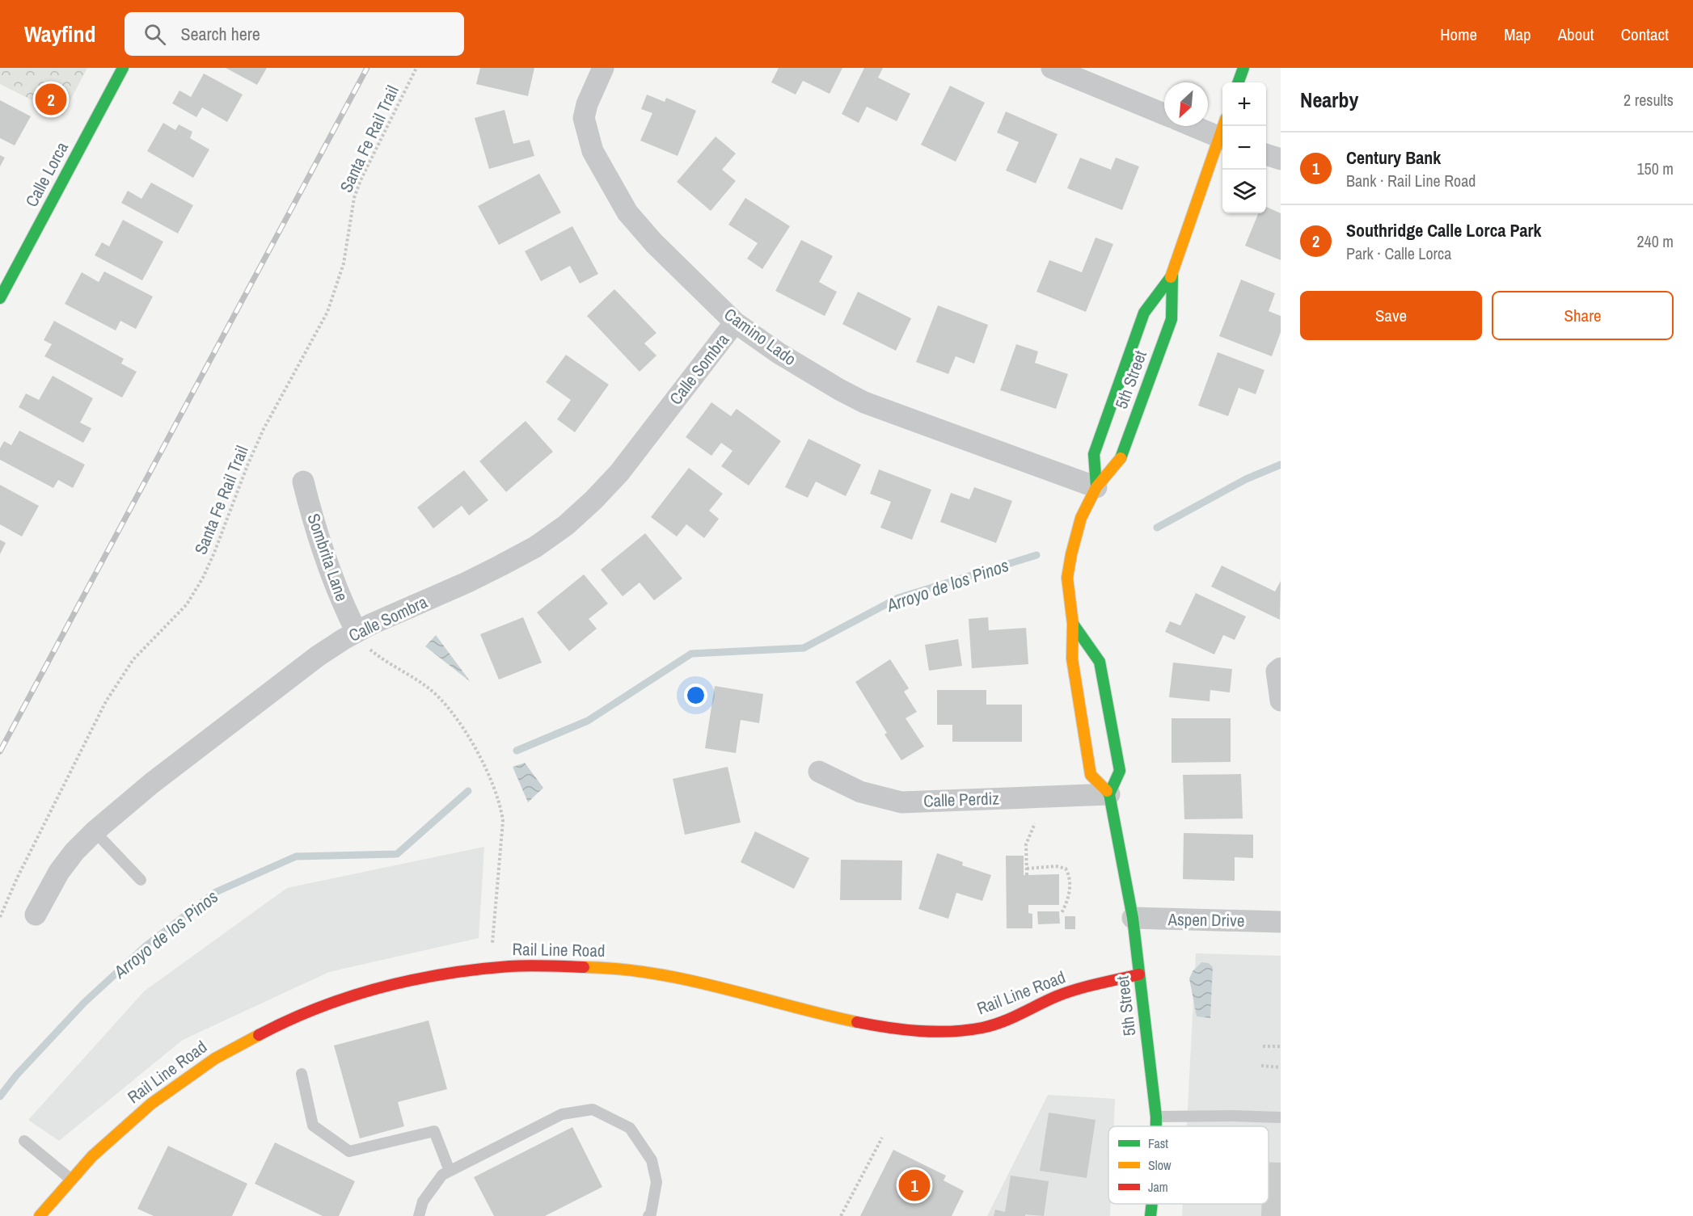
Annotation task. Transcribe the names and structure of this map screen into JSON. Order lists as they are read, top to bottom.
{
  "streets": {
    "street": [
      "Calle Lorca",
      "Camino Lado",
      "Calle Sombra",
      "5th Street",
      "Sombrita Lane",
      "Calle Perdiz",
      "Aspen Drive",
      "Rail Line Road"
    ],
    "path": ["Santa Fe Rail Trail"]
  },
  "crossings": [
    ["Camino Lado", "Calle Sombra"],
    ["Camino Lado", "5th Street"],
    ["Calle Sombra", "Sombrita Lane"],
    ["5th Street", "Calle Perdiz"],
    ["5th Street", "Aspen Drive"],
    ["5th Street", "Rail Line Road"]
  ],
  "water": ["Arroyo de los Pinos"],
  "legend": ["Fast", "Slow", "Jam"],
  "north": "bottom left",
  "page": {
    "header": "Wayfind",
    "search": "Search here",
    "nav": [
      "Home",
      "Map",
      "About",
      "Contact"
    ],
    "heading": ["Nearby", "2 results"],
    "pins": ["2", "1"],
    "map_buttons": ["+", "−"],
    "list": [
      {
        "mark": "1",
        "name": "Century Bank",
        "note": "Bank · Rail Line Road",
        "value": "150 m"
      },
      {
        "mark": "2",
        "name": "Southridge Calle Lorca Park",
        "note": "Park · Calle Lorca",
        "value": "240 m"
      }
    ],
    "buttons": ["Save", "Share"]
  }
}
